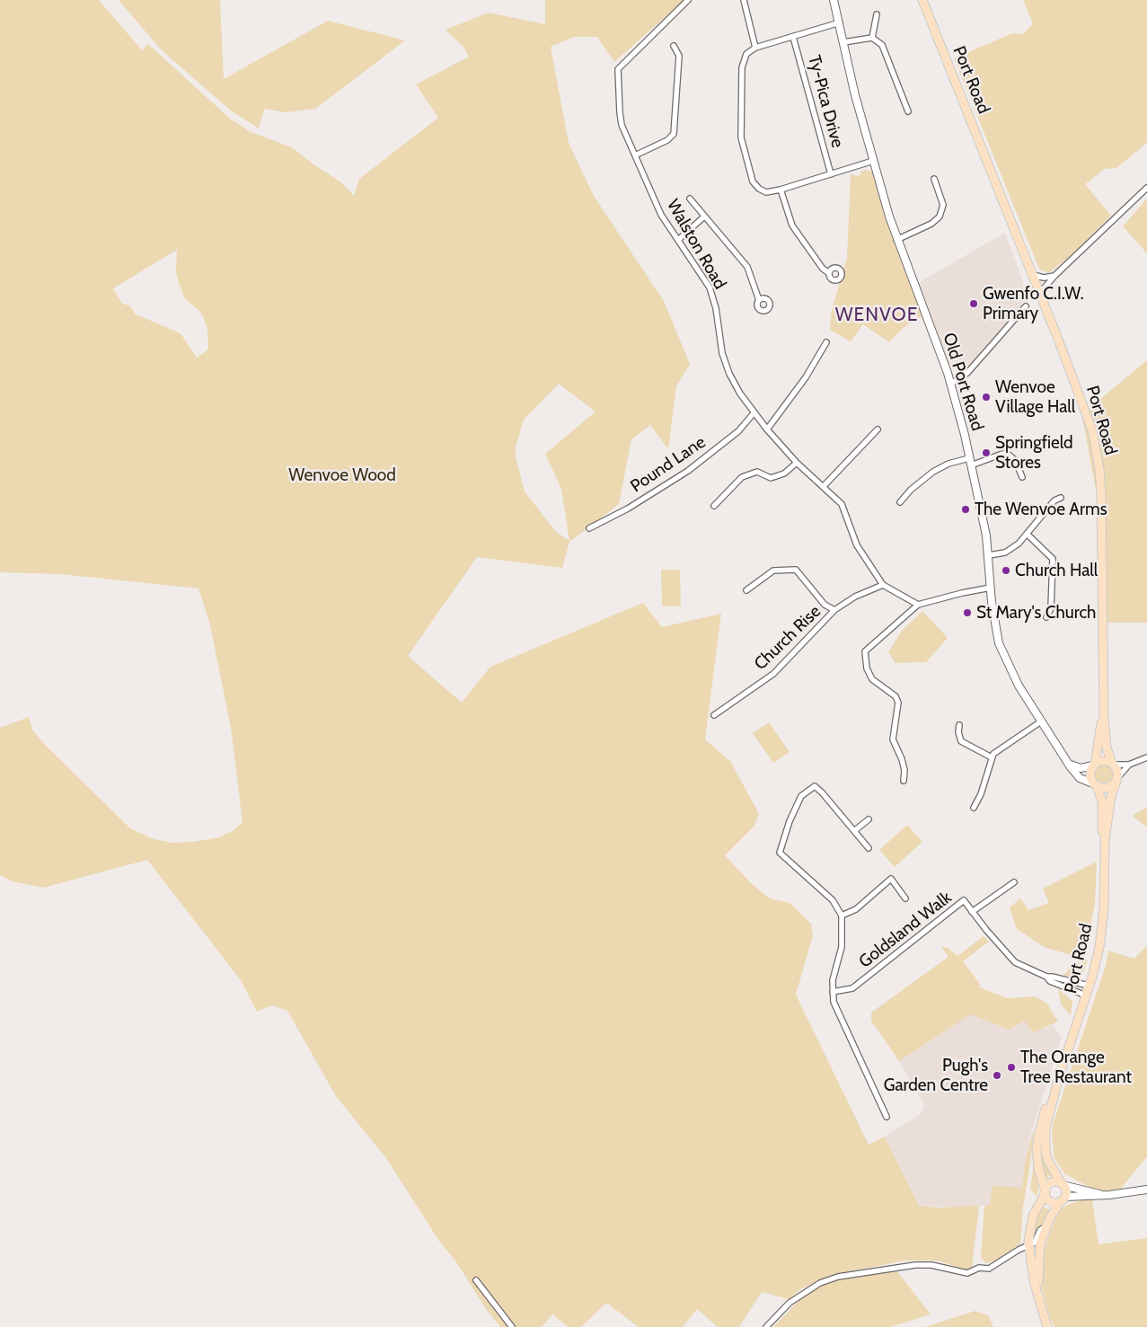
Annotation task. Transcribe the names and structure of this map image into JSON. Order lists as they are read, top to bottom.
{
  "streets": {
    "main road": ["Port Road"],
    "street": [
      "Ty-Pica Drive",
      "Walston Road",
      "Old Port Road",
      "Pound Lane",
      "Church Rise",
      "Goldsland Walk"
    ]
  },
  "crossings": [
    ["Port Road", "Old Port Road"],
    ["Port Road", "Goldsland Walk"],
    ["Walston Road", "Pound Lane"],
    ["Walston Road", "Church Rise"]
  ],
  "districts": ["WENVOE"],
  "parks": ["Wenvoe Wood"],
  "places": [
    "Gwenfo C.I.W. Primary",
    "Wenvoe Village Hall",
    "Springfield Stores",
    "The Wenvoe Arms",
    "Church Hall",
    "St Mary's Church",
    "The Orange Tree Restaurant",
    "Pugh's Garden Centre"
  ]
}
